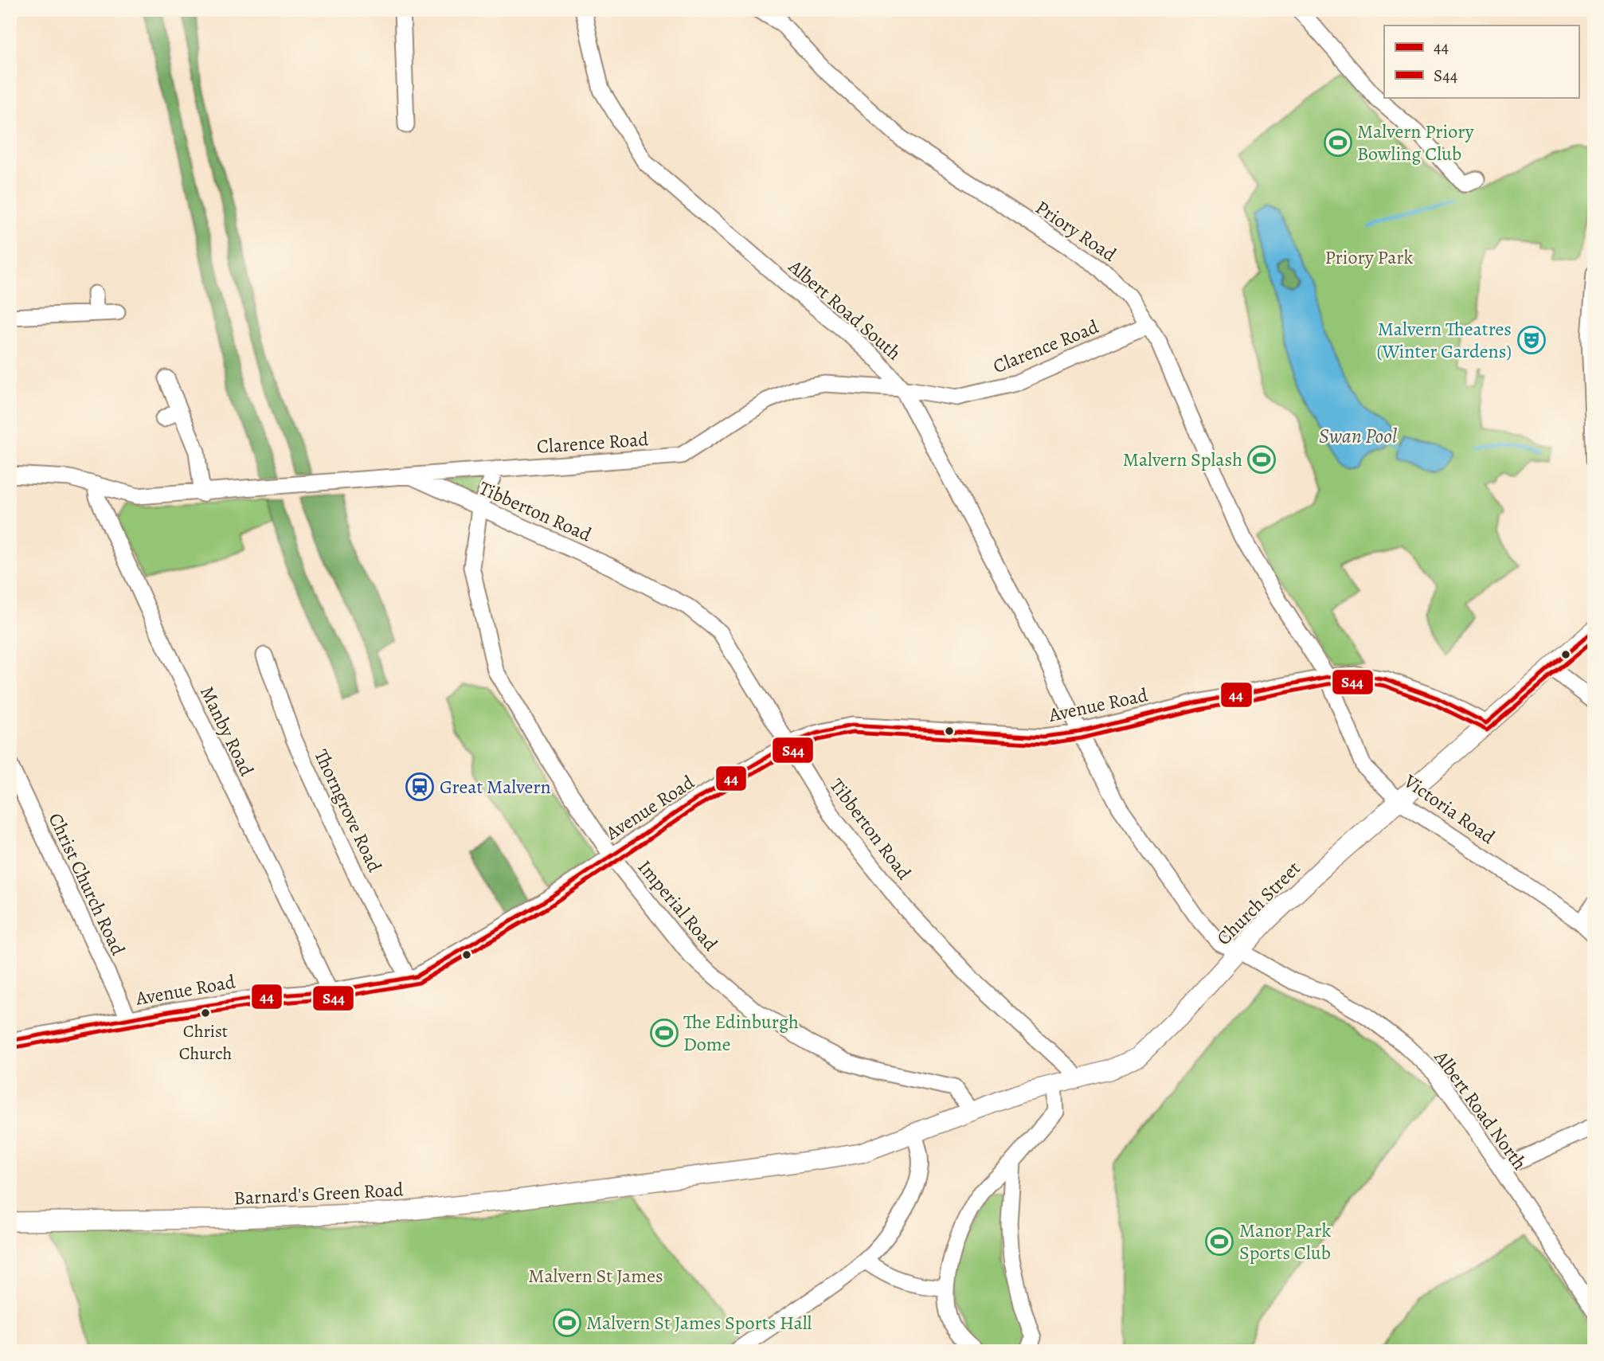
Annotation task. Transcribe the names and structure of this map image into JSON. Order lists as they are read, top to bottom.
{
  "streets": {
    "main road": ["Church Street", "Barnard's Green Road"],
    "street": [
      "Priory Road",
      "Albert Road South",
      "Clarence Road",
      "Tibberton Road",
      "Avenue Road",
      "Manby Road",
      "Victoria Road",
      "Thorngrove Road",
      "Christ Church Road",
      "Imperial Road",
      "Albert Road North"
    ]
  },
  "crossings": [
    ["Priory Road", "Clarence Road"],
    ["Priory Road", "Avenue Road"],
    ["Priory Road", "Victoria Road"],
    ["Albert Road South", "Clarence Road"],
    ["Albert Road South", "Avenue Road"],
    ["Albert Road South", "Albert Road North"],
    ["Clarence Road", "Tibberton Road"],
    ["Clarence Road", "Manby Road"],
    ["Clarence Road", "Imperial Road"],
    ["Tibberton Road", "Avenue Road"],
    ["Tibberton Road", "Church Street"],
    ["Tibberton Road", "Imperial Road"],
    ["Avenue Road", "Manby Road"],
    ["Avenue Road", "Victoria Road"],
    ["Avenue Road", "Thorngrove Road"],
    ["Avenue Road", "Christ Church Road"],
    ["Avenue Road", "Church Street"],
    ["Avenue Road", "Imperial Road"],
    ["Avenue Road", "Albert Road North"],
    ["Victoria Road", "Church Street"],
    ["Church Street", "Imperial Road"],
    ["Church Street", "Albert Road North"],
    ["Church Street", "Barnard's Green Road"]
  ],
  "water": ["Swan Pool"],
  "parks": ["Priory Park", "Malvern St James"],
  "places": {
    "sports": [
      "Malvern Priory Bowling Club",
      "Malvern Splash",
      "The Edinburgh Dome",
      "Manor Park Sports Club",
      "Malvern St James Sports Hall"
    ],
    "theatre": ["Malvern Theatres (Winter Gardens)"],
    "station": ["Great Malvern"],
    "other": ["Christ Church"]
  },
  "lines": ["transit line 44", "transit line S44"],
  "legend": ["44", "S44"]
}
